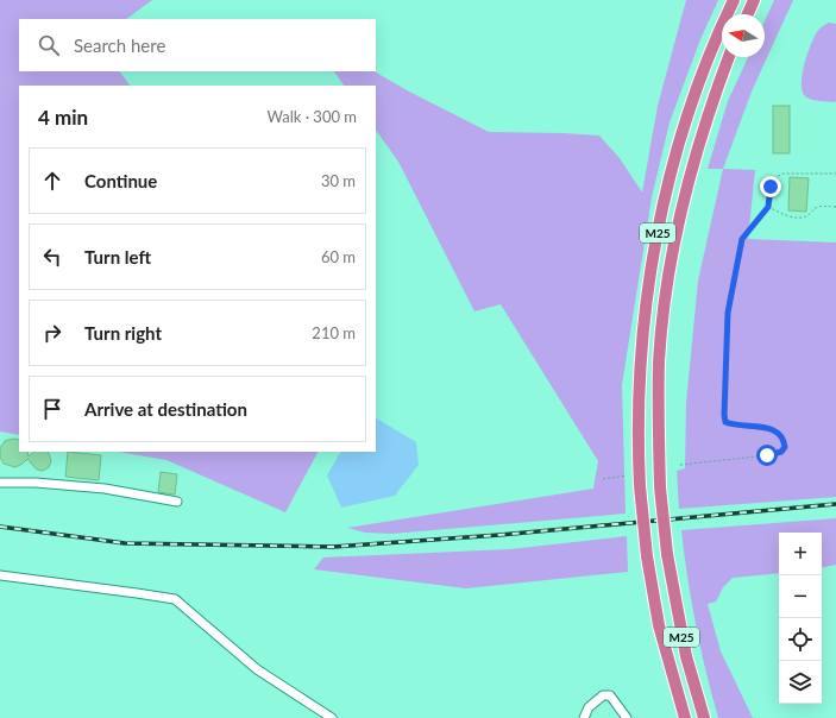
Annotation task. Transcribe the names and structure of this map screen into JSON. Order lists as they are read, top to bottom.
{
  "streets": {
    "highway": ["M25"]
  },
  "north": "left",
  "page": {
    "search": "Search here",
    "heading": ["4 min", "Walk · 300 m"],
    "list": [
      ["Continue", "30 m"],
      ["Turn left", "60 m"],
      ["Turn right", "210 m"],
      "Arrive at destination"
    ],
    "map_buttons": ["+", "−"]
  }
}
